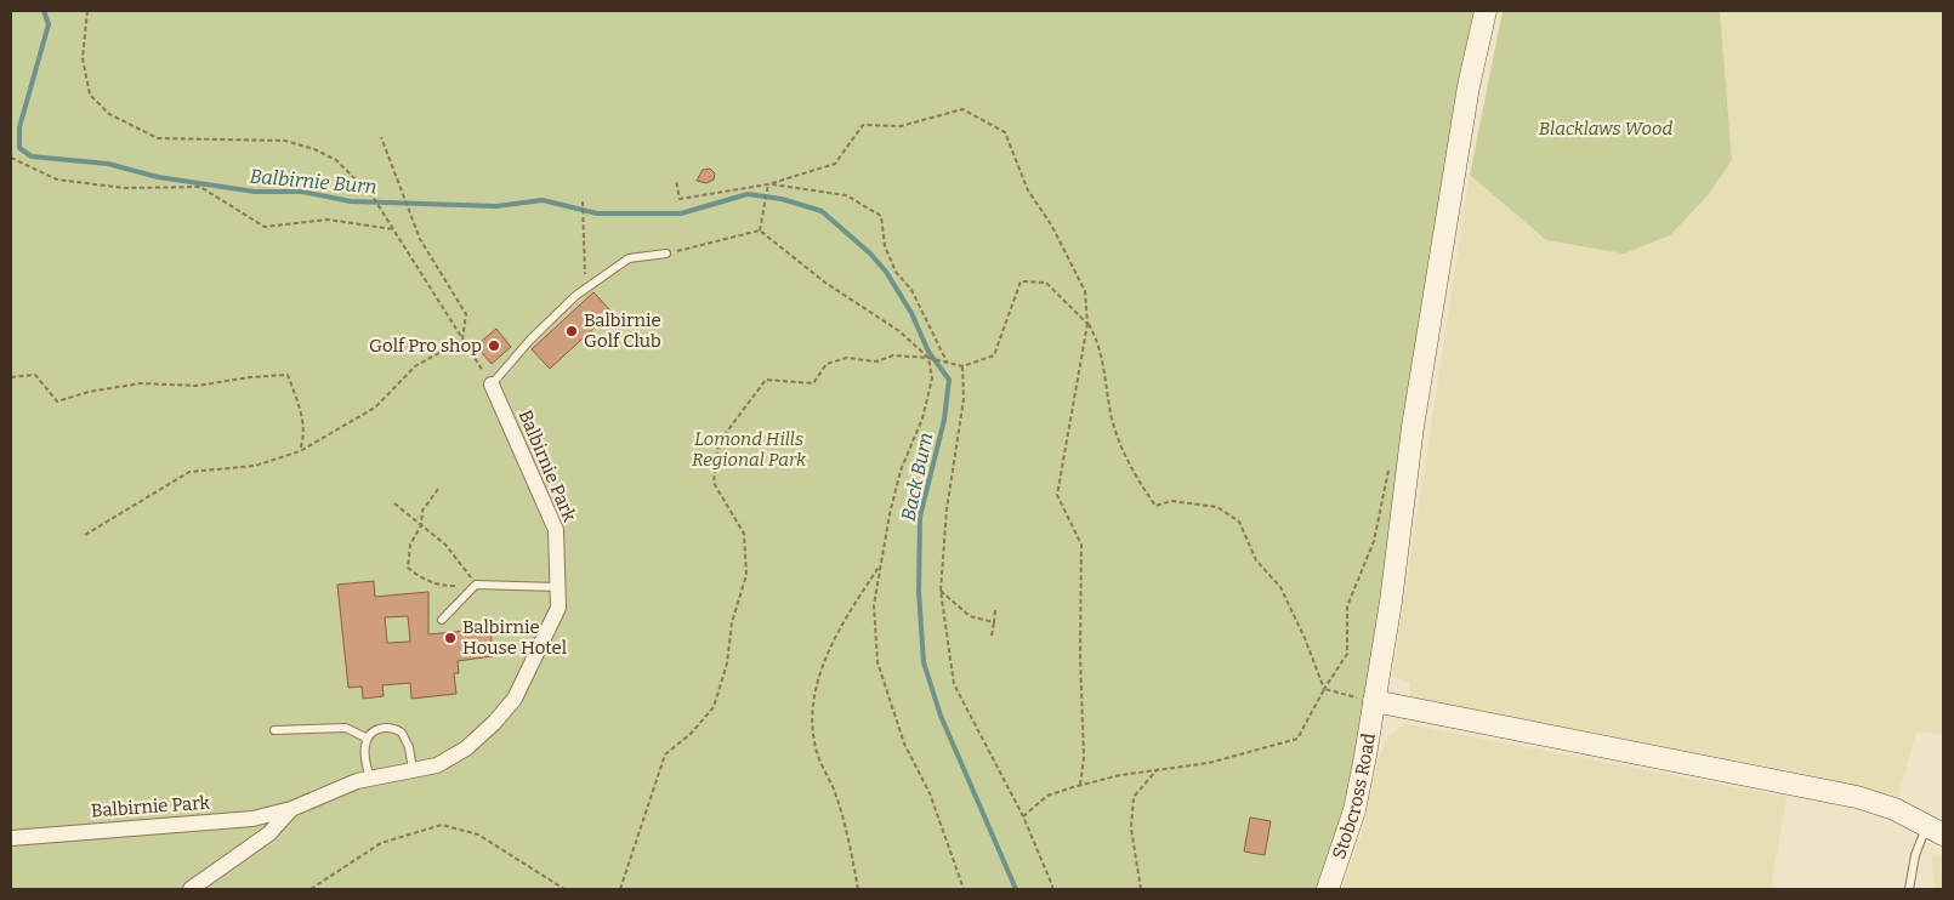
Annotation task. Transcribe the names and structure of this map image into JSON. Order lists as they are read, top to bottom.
{
  "streets": {
    "street": ["Balbirnie Park", "Stobcross Road"]
  },
  "water": ["Balbirnie Burn", "Back Burn"],
  "parks": ["Blacklaws Wood", "Lomond Hills Regional Park"],
  "places": ["Balbirnie Golf Club", "Golf Pro shop", "Balbirnie House Hotel"]
}
